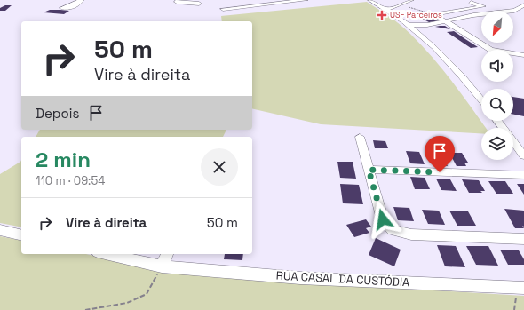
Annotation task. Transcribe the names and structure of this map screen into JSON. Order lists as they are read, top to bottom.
{
  "streets": {
    "street": ["RUA CASAL DA CUSTÓDIA"]
  },
  "places": {
    "health": ["USF Parceiros"]
  },
  "north": "bottom left",
  "page": {
    "turn": ["50 m", "Vire à direita"],
    "then": "Depois",
    "heading": ["2 min", "110 m · 09:54"],
    "list": [
      {
        "name": "Vire à direita",
        "value": "50 m"
      }
    ]
  }
}
